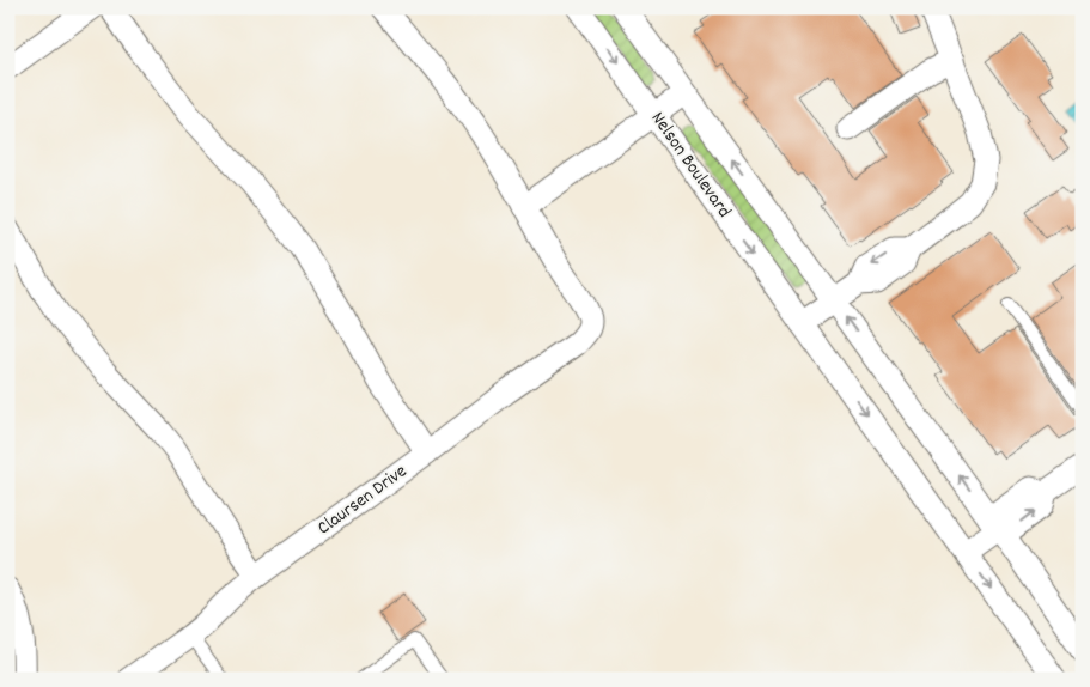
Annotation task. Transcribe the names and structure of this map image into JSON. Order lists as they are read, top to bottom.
{
  "streets": {
    "street": ["Nelson Boulevard", "Claursen Drive"]
  }
}
